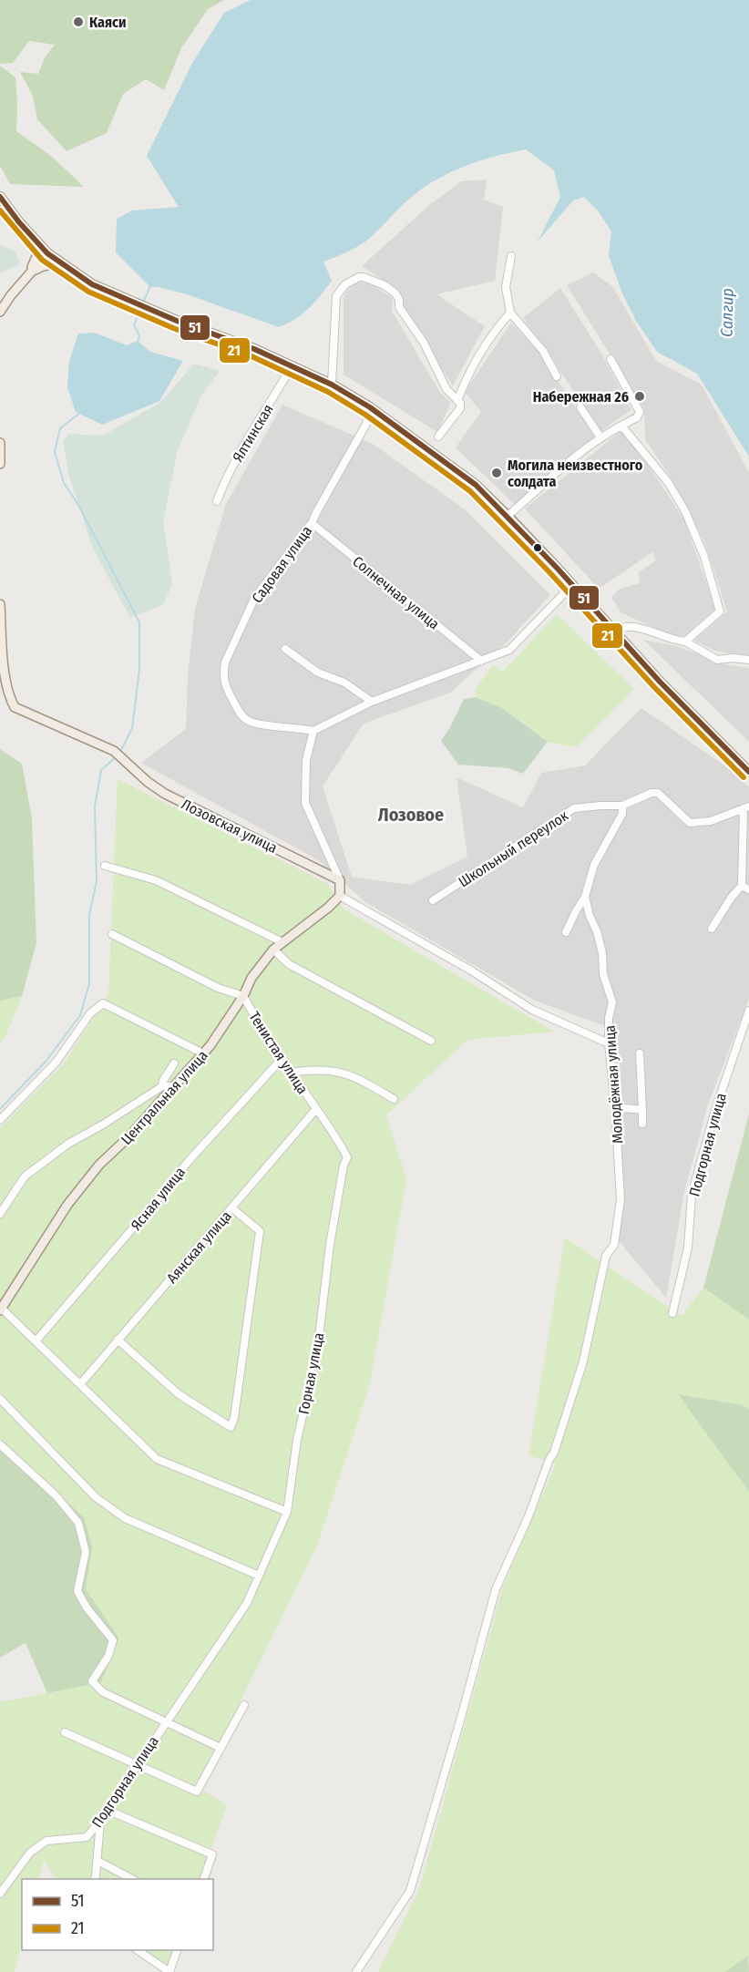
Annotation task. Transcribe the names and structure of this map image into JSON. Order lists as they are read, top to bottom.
{
  "streets": {
    "main road": ["Лозовская улица", "Центральная улица"],
    "street": [
      "Ялтинская",
      "Садовая улица",
      "Солнечная улица",
      "Школьный переулок",
      "Тенистая улица",
      "Молодёжная улица",
      "Подгорная улица",
      "Ясная улица",
      "Аянская улица",
      "Горная улица"
    ]
  },
  "crossings": [
    ["Садовая улица", "Солнечная улица"],
    ["Тенистая улица", "Центральная улица"],
    ["Тенистая улица", "Ясная улица"],
    ["Тенистая улица", "Аянская улица"],
    ["Тенистая улица", "Горная улица"],
    ["Подгорная улица", "Горная улица"],
    ["Аянская улица", "Горная улица"]
  ],
  "districts": ["Лозовое"],
  "water": ["Салгир"],
  "places": ["Каяси", "Набережная 26", "Могила неизвестного солдата"],
  "lines": ["transit line 51", "transit line 21"],
  "legend": ["51", "21"]
}
